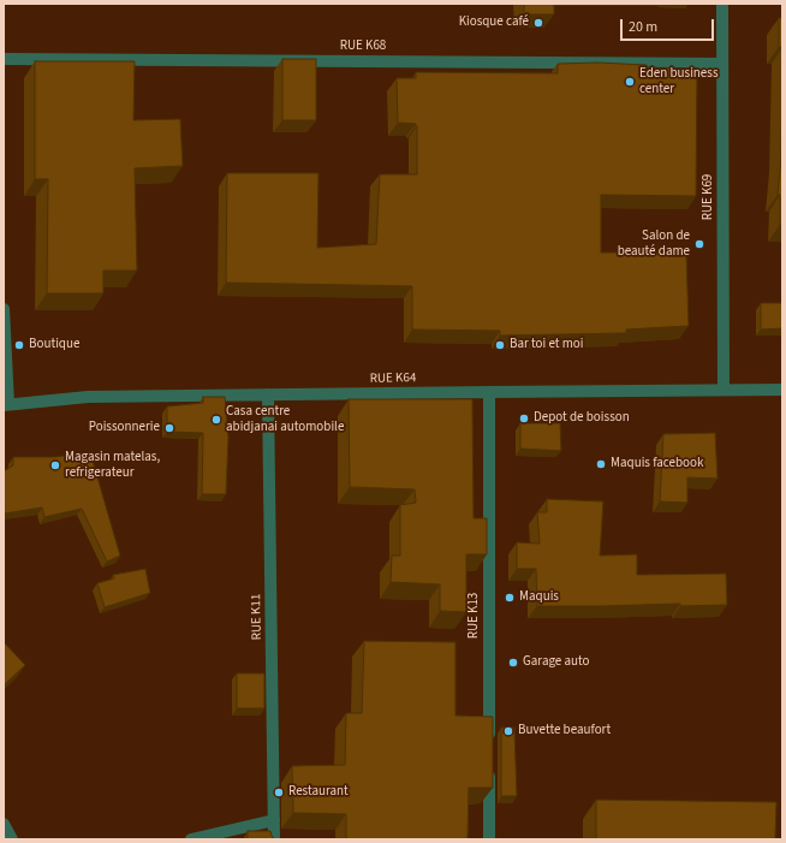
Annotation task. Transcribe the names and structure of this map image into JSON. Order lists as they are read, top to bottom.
{
  "streets": {
    "street": [
      "RUE K68",
      "RUE K69",
      "RUE K64",
      "RUE K13",
      "RUE K11"
    ]
  },
  "crossings": [
    ["RUE K68", "RUE K69"],
    ["RUE K69", "RUE K64"],
    ["RUE K64", "RUE K13"],
    ["RUE K64", "RUE K11"]
  ],
  "places": [
    "Kiosque café",
    "Eden business center",
    "Salon de beauté dame",
    "Boutique",
    "Bar toi et moi",
    "Depot de boisson",
    "Casa centre abidjanai automobile",
    "Poissonnerie",
    "Maquis facebook",
    "Magasin matelas, refrigerateur",
    "Maquis",
    "Garage auto",
    "Buvette beaufort",
    "Restaurant"
  ],
  "scale_bar": "20 m"
}
